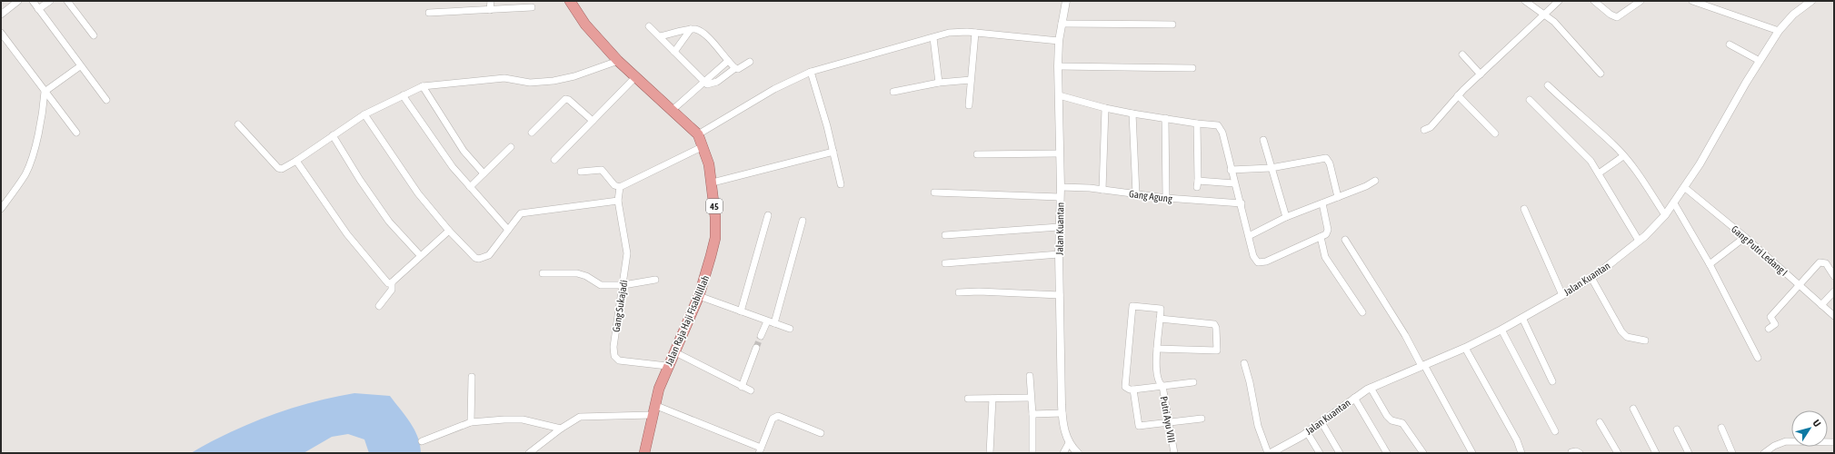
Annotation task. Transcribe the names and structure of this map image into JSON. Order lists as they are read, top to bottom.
{
  "streets": {
    "highway": ["45", "Jalan Raja Haji Fisabilillah"],
    "street": [
      "Gang Agung",
      "Jalan Kuantan",
      "Gang Putri Ledang I",
      "Gang Sukajadi",
      "Putri Ayu VIII"
    ]
  },
  "crossings": [
    ["Gang Agung", "Jalan Kuantan"],
    ["Jalan Kuantan", "Gang Putri Ledang I"],
    ["Gang Sukajadi", "Jalan Raja Haji Fisabilillah"]
  ],
  "north": "top right"
}
